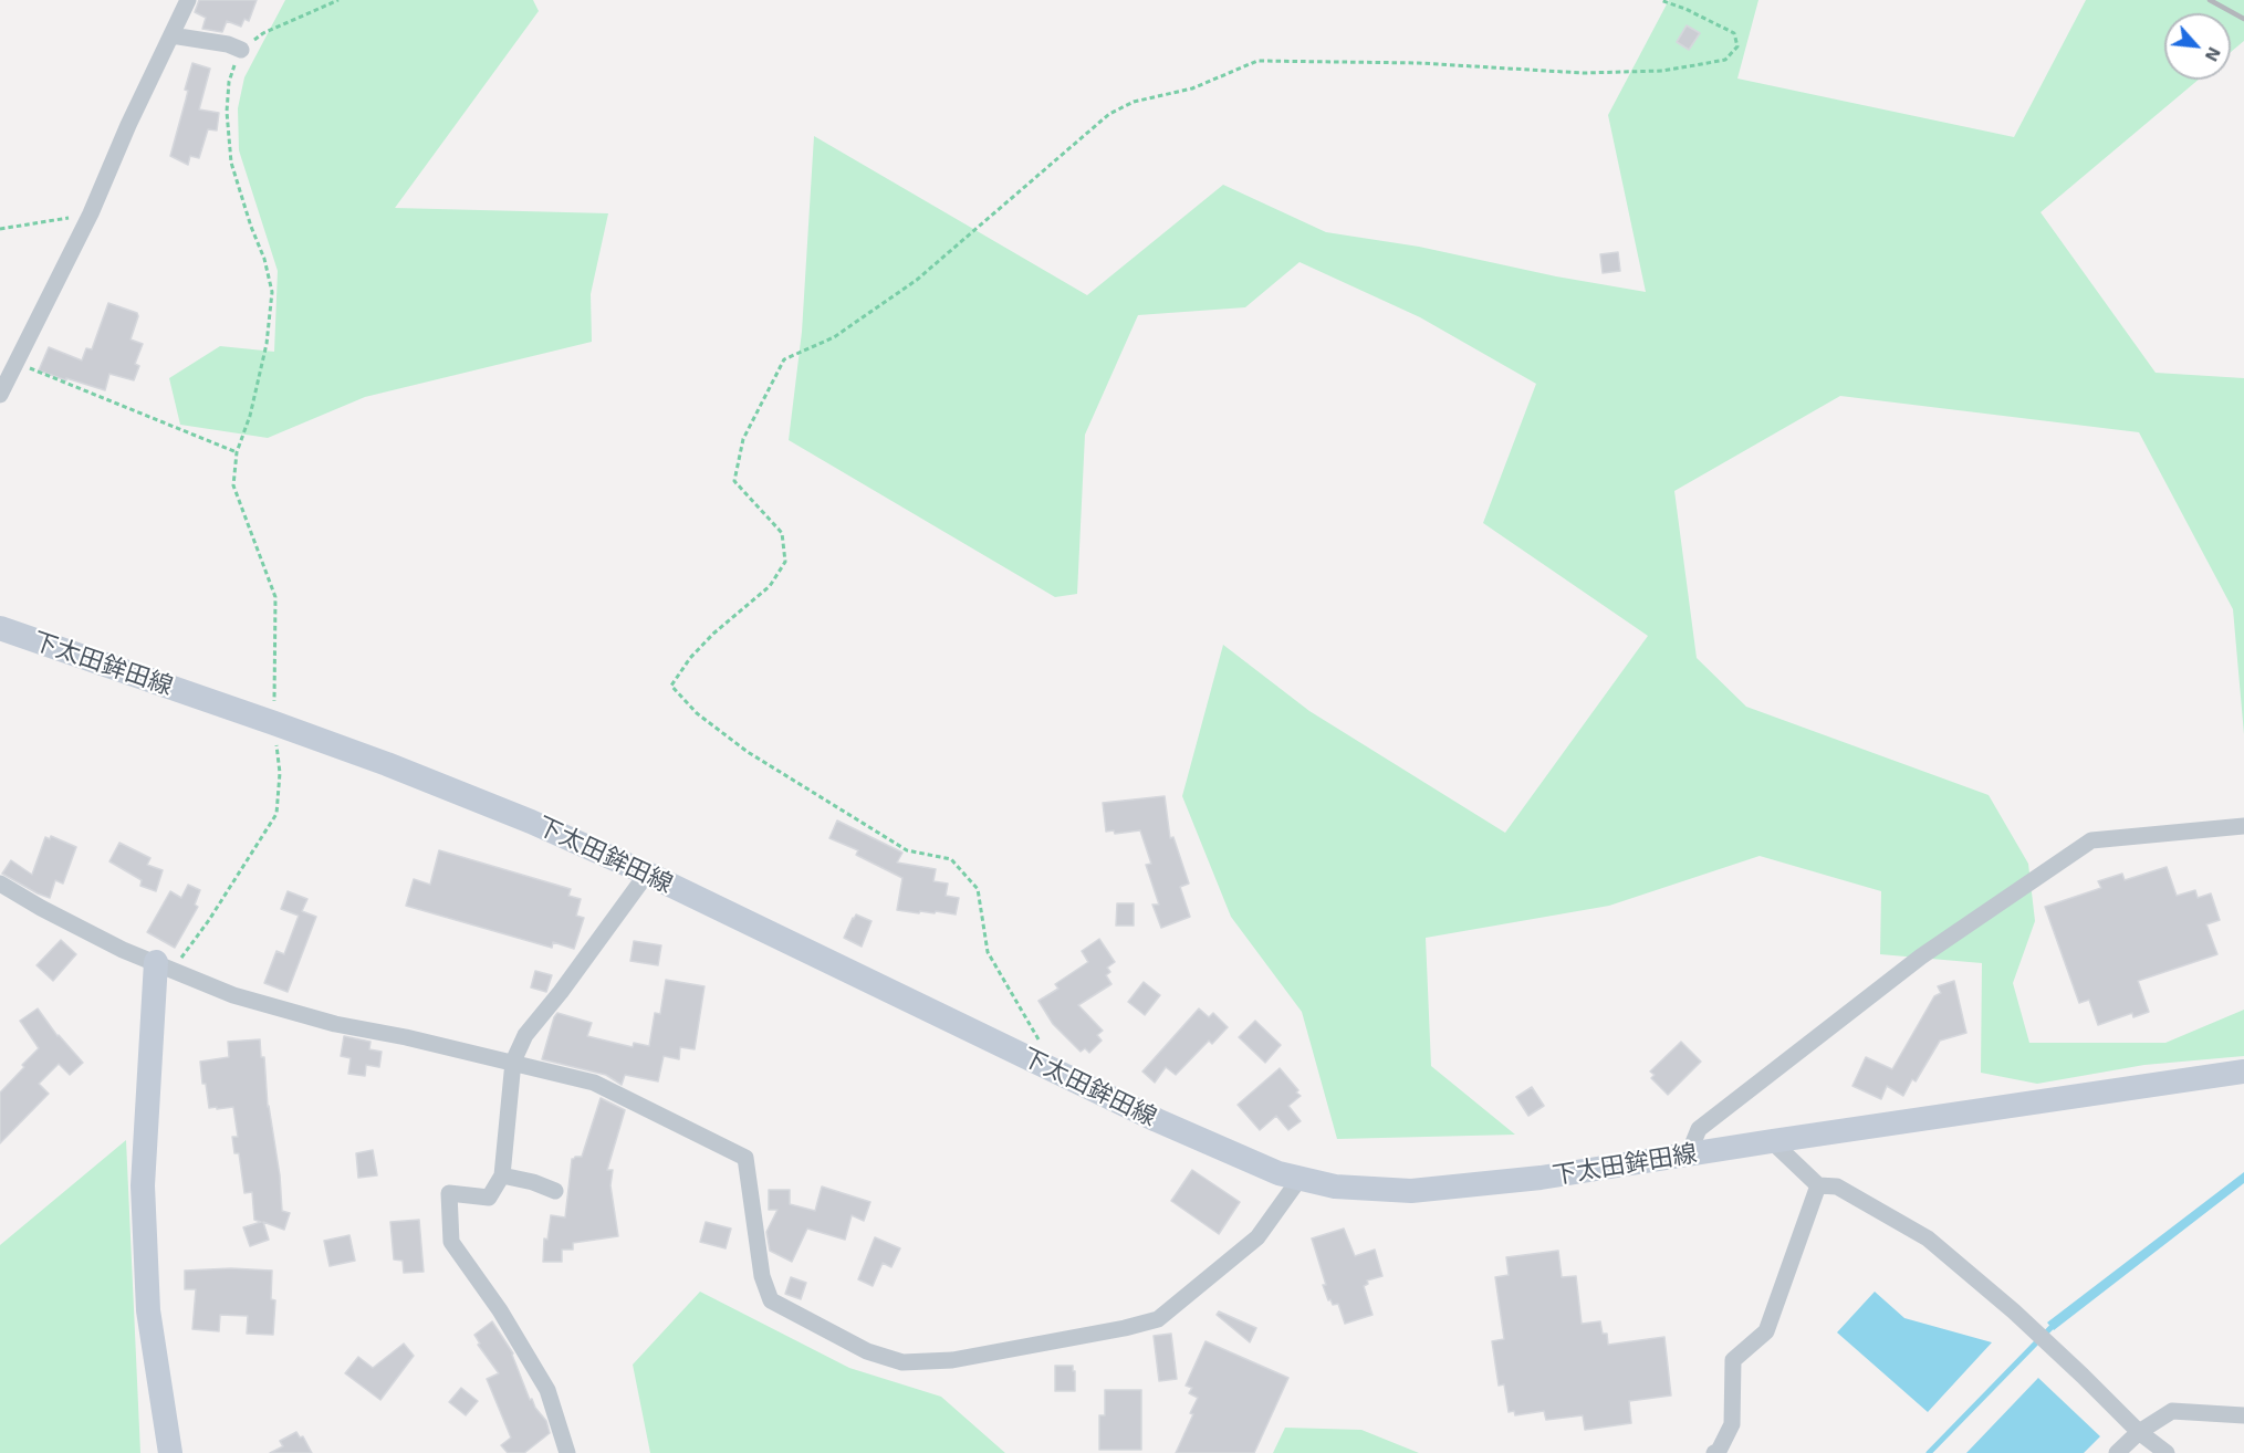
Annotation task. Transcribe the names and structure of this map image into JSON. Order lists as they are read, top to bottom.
{
  "streets": {
    "main road": ["下太田鉾田線"]
  },
  "north": "bottom right"
}
